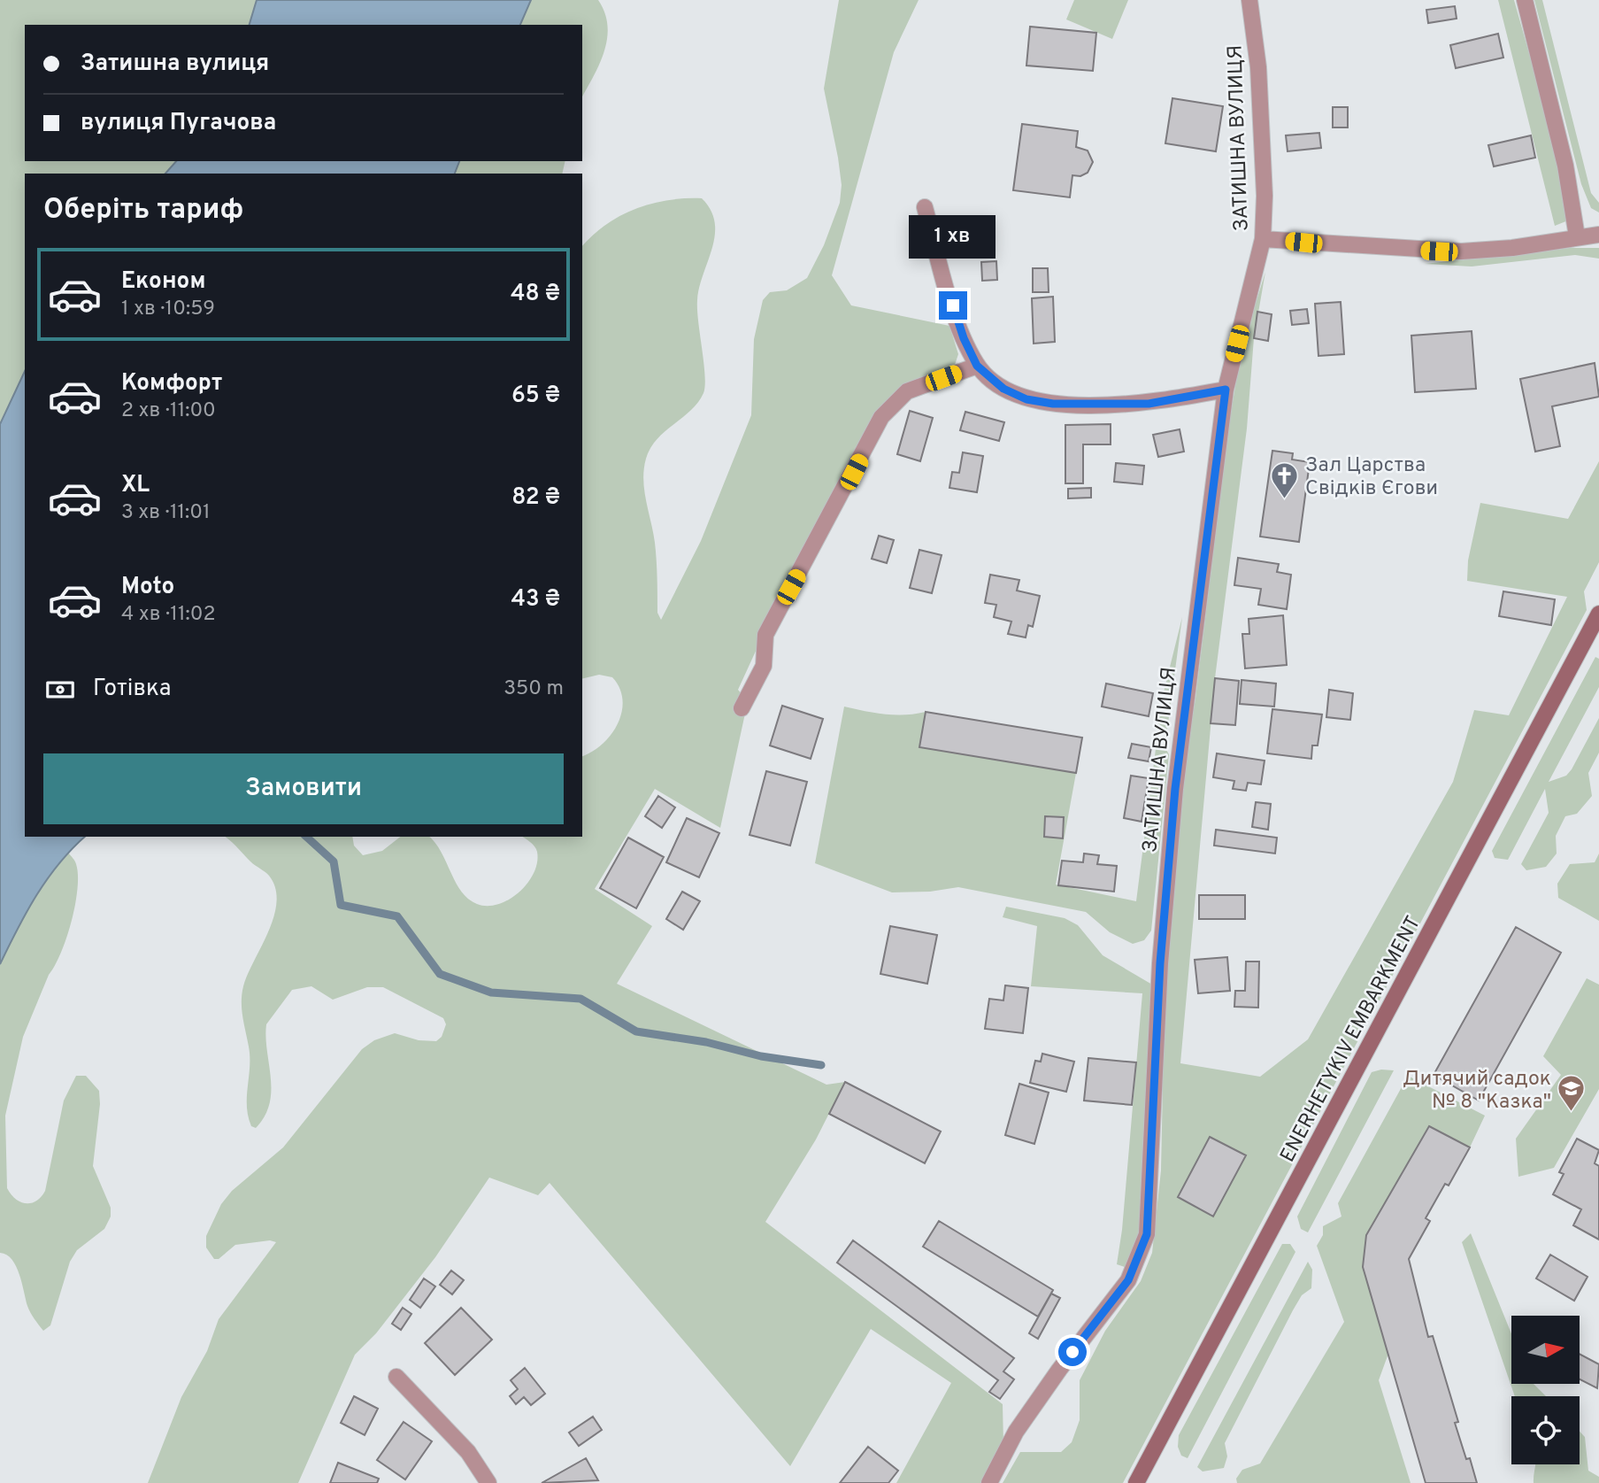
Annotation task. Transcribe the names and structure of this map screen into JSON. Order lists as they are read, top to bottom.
{
  "streets": {
    "street": ["ЗАТИШНА ВУЛИЦЯ", "ENERHETYKIV EMBARKMENT"]
  },
  "places": {
    "church": ["Зал Царства Свідків Єгови"],
    "school or university": ["Дитячий садок № 8 \"Казка\""]
  },
  "north": "right",
  "page": {
    "banner": ["Затишна вулиця", "вулиця Пугачова"],
    "heading": "Оберіть тариф",
    "bubble": "1 хв",
    "list": [
      {
        "name": "Економ",
        "note": "1 хв · 10:59",
        "value": "48 ₴"
      },
      {
        "name": "Комфорт",
        "note": "2 хв · 11:00",
        "value": "65 ₴"
      },
      {
        "name": "XL",
        "note": "3 хв · 11:01",
        "value": "82 ₴"
      },
      {
        "name": "Moto",
        "note": "4 хв · 11:02",
        "value": "43 ₴"
      }
    ],
    "pay": ["Готівка", "350 m"],
    "buttons": "Замовити"
  }
}
